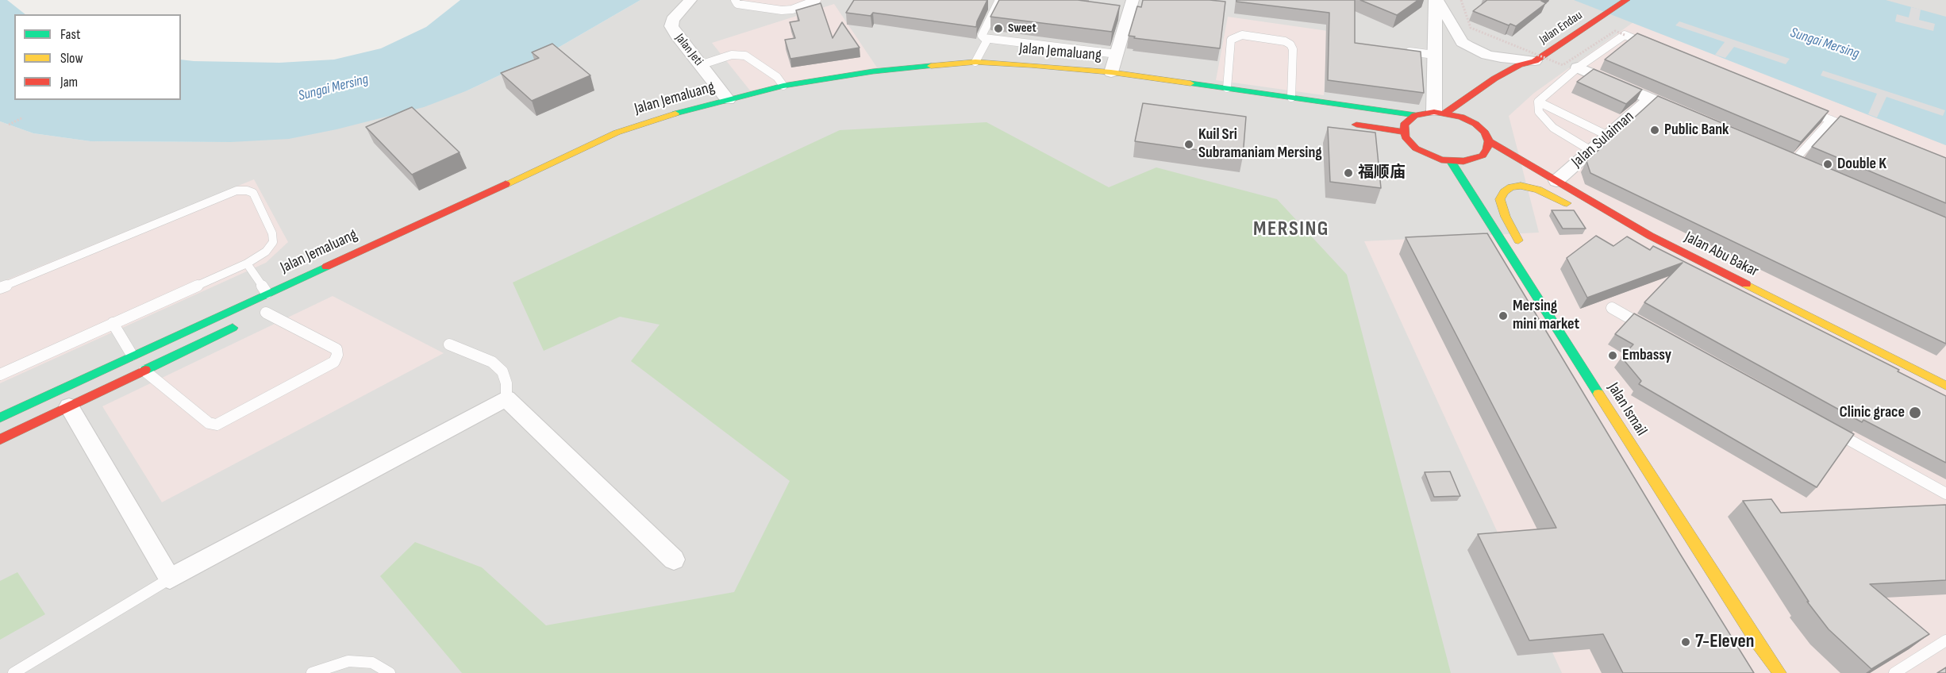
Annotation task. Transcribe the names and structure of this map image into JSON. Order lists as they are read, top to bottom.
{
  "streets": {
    "main road": [
      "Jalan Endau",
      "Jalan Jemaluang",
      "Jalan Abu Bakar",
      "Jalan Ismail"
    ],
    "street": ["Jalan Jeti", "Jalan Sulaiman"]
  },
  "crossings": [
    ["Jalan Endau", "Jalan Jemaluang"],
    ["Jalan Endau", "Jalan Abu Bakar"],
    ["Jalan Jeti", "Jalan Jemaluang"],
    ["Jalan Jemaluang", "Jalan Abu Bakar"],
    ["Jalan Sulaiman", "Jalan Abu Bakar"]
  ],
  "districts": ["MERSING"],
  "water": ["Sungai Mersing"],
  "places": [
    "Sweet",
    "Public Bank",
    "Kuil Sri Subramaniam Mersing",
    "Double K",
    "福顺庙",
    "Mersing mini market",
    "Embassy",
    "Clinic grace",
    "7-Eleven"
  ],
  "legend": ["Fast", "Slow", "Jam"]
}
